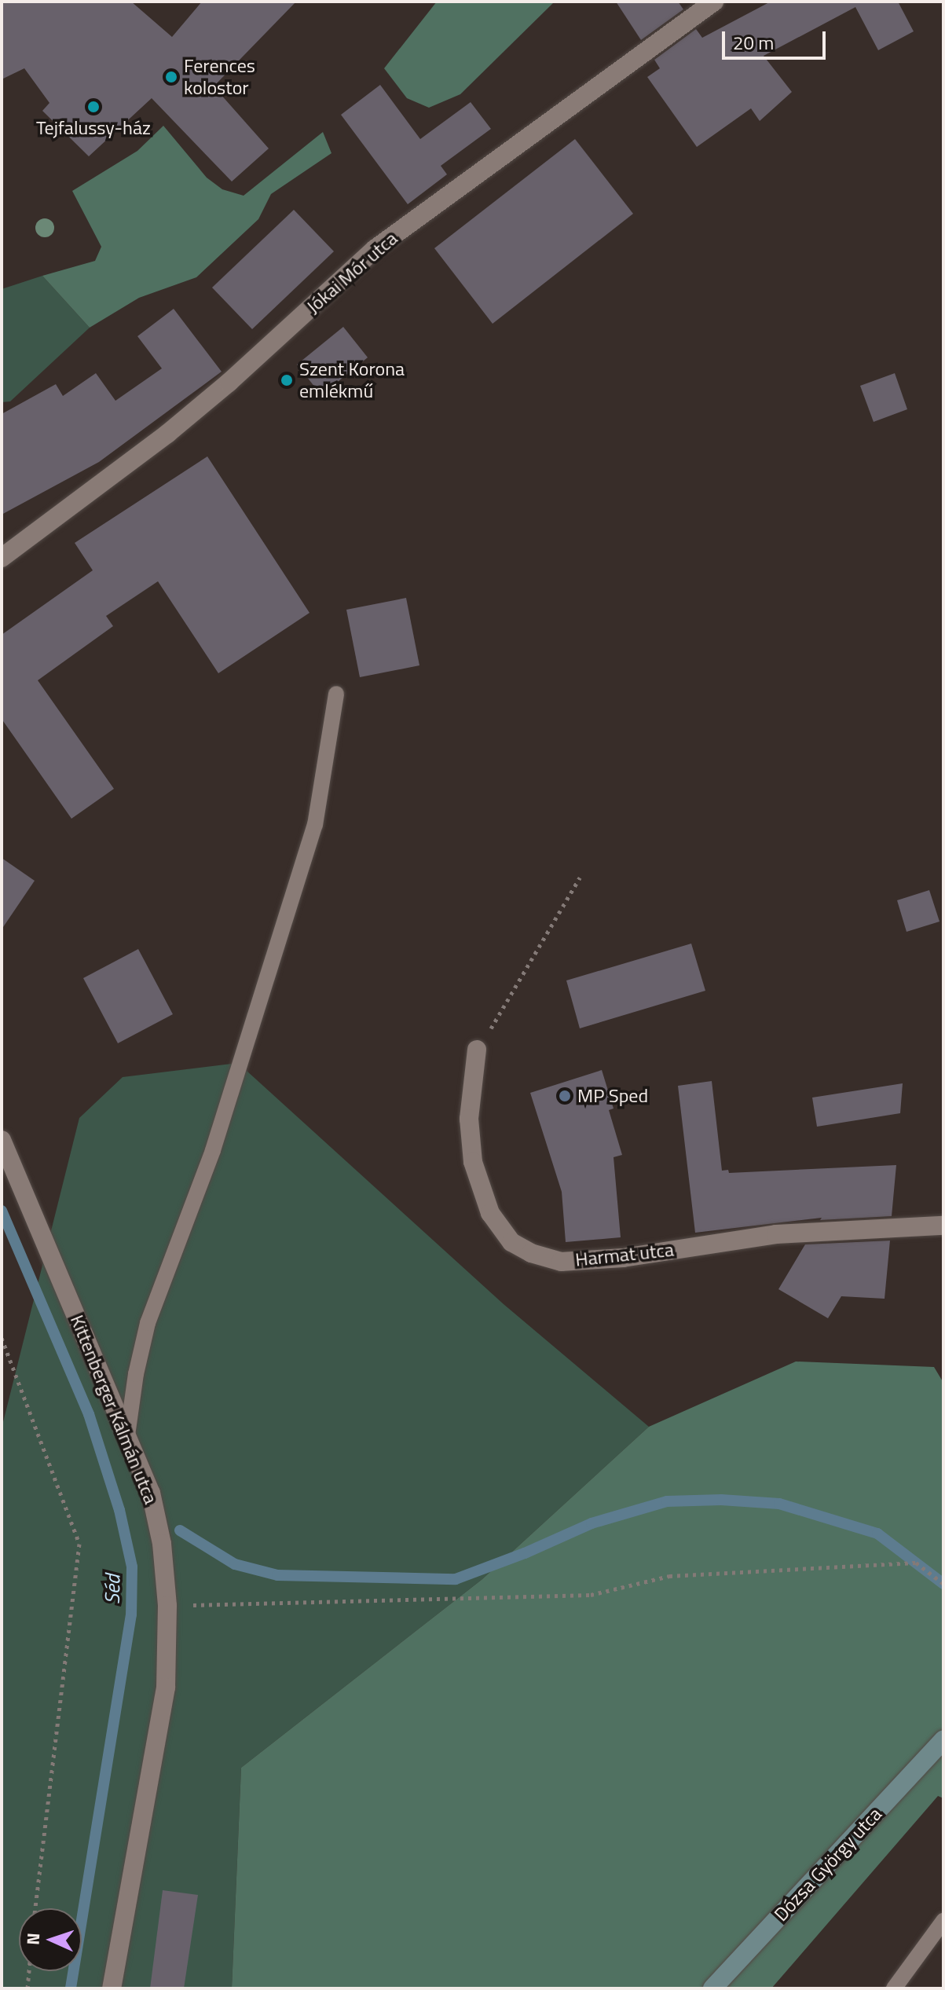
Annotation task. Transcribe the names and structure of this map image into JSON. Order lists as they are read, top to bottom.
{
  "streets": {
    "main road": ["Dózsa György utca"],
    "street": ["Jókai Mór utca", "Harmat utca", "Kittenberger Kálmán utca"]
  },
  "water": ["Séd"],
  "places": [
    "Ferences kolostor",
    "Tejfalussy-ház",
    "Szent Korona emlékmű",
    "MP Sped"
  ],
  "scale_bar": "20 m",
  "north": "left"
}
